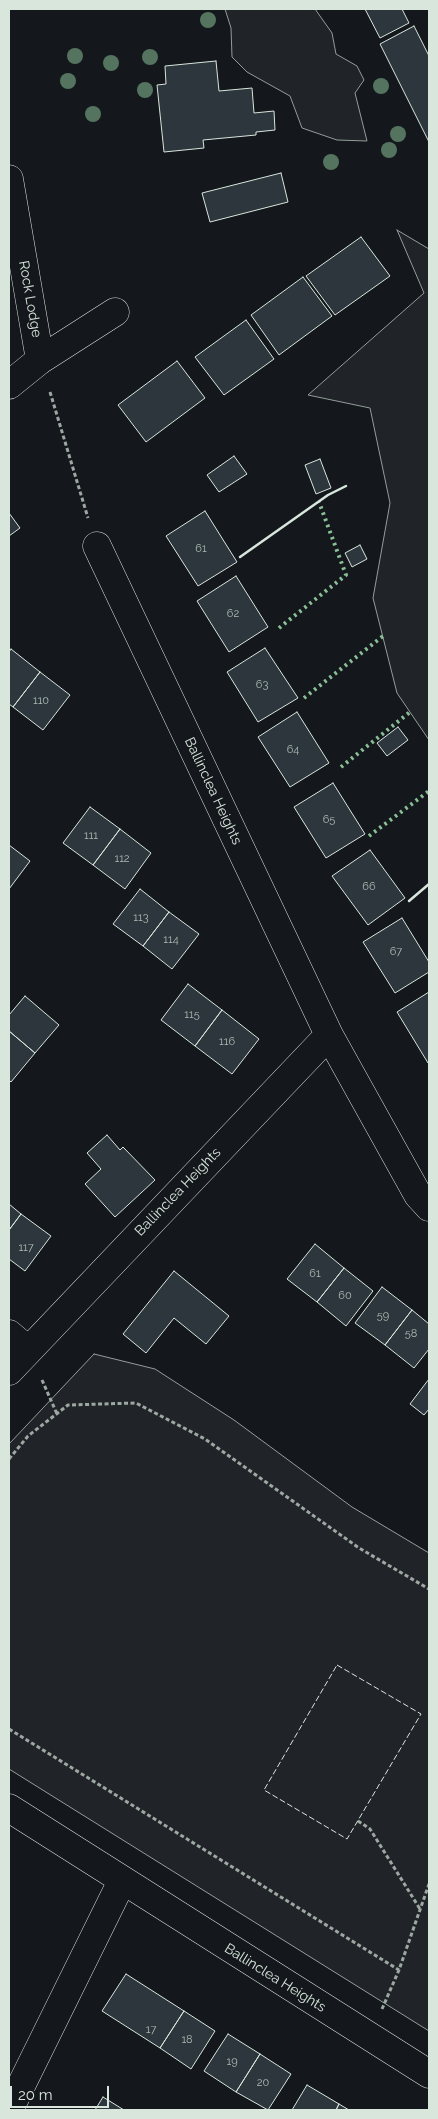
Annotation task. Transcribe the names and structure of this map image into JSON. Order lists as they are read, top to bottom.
{
  "streets": {
    "street": ["Rock Lodge", "Ballinclea Heights"]
  },
  "house_numbers": [
    "61",
    "62",
    "63",
    "110",
    "64",
    "65",
    "111",
    "112",
    "66",
    "113",
    "114",
    "67",
    "115",
    "116",
    "117",
    "61",
    "60",
    "59",
    "58",
    "17",
    "18",
    "19",
    "20"
  ],
  "scale_bar": "20 m"
}
